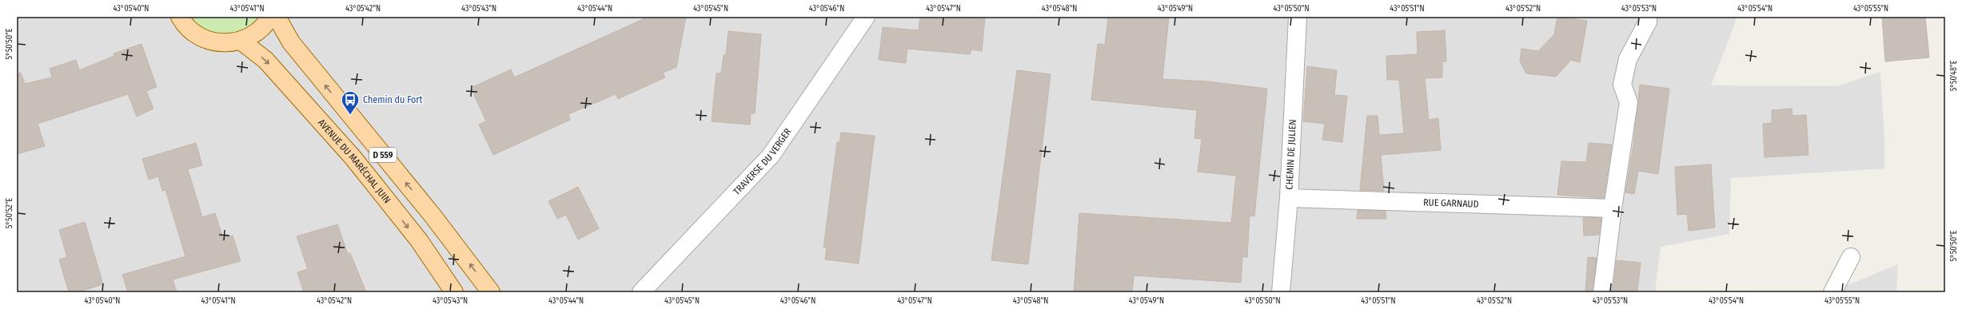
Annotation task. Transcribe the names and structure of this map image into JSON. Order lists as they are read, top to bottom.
{
  "streets": {
    "main road": ["D 559", "AVENUE DU MARÉCHAL JUIN"],
    "street": ["CHEMIN DE JULIEN", "TRAVERSE DU VERGER", "RUE GARNAUD"]
  },
  "crossings": [
    ["CHEMIN DE JULIEN", "RUE GARNAUD"]
  ],
  "places": {
    "bus stop": ["Chemin du Fort"]
  },
  "coordinates": [
    "43°05'40\"N",
    "43°05'41\"N",
    "43°05'42\"N",
    "43°05'43\"N",
    "43°05'44\"N",
    "43°05'45\"N",
    "43°05'46\"N",
    "43°05'47\"N",
    "43°05'48\"N",
    "43°05'49\"N",
    "43°05'50\"N",
    "43°05'51\"N",
    "43°05'52\"N",
    "43°05'53\"N",
    "43°05'54\"N",
    "43°05'55\"N",
    "5°50'50\"E",
    "5°50'48\"E",
    "5°50'52\"E"
  ]
}
